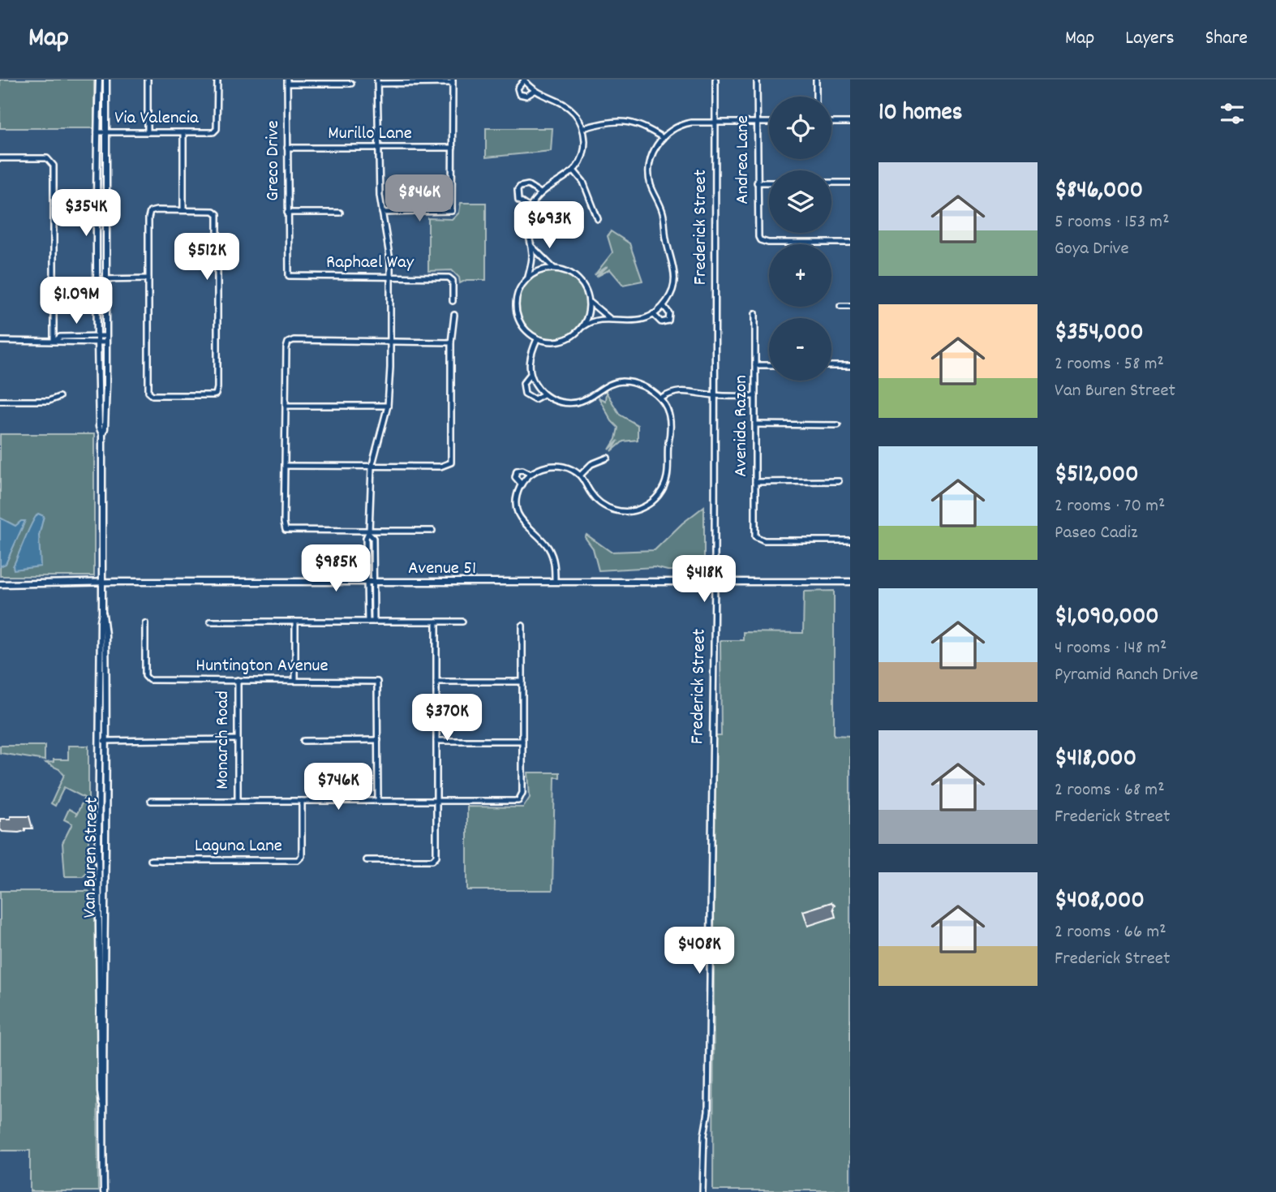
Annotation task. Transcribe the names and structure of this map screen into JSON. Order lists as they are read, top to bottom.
{
  "streets": {
    "street": [
      "Via Valencia",
      "Murillo Lane",
      "Andrea Lane",
      "Greco Drive",
      "Frederick Street",
      "Raphael Way",
      "Avenida Razon",
      "Avenue 51",
      "Huntington Avenue",
      "Monarch Road",
      "Laguna Lane",
      "Van Buren Street"
    ]
  },
  "crossings": [
    ["Via Valencia", "Van Buren Street"],
    ["Murillo Lane", "Greco Drive"],
    ["Greco Drive", "Raphael Way"],
    ["Frederick Street", "Avenue 51"],
    ["Avenue 51", "Van Buren Street"],
    ["Huntington Avenue", "Monarch Road"]
  ],
  "page": {
    "header": "Map",
    "nav": ["Map", "Layers", "Share"],
    "heading": "10 homes",
    "map_buttons": ["+", "−"],
    "list": [
      {
        "name": "$846,000",
        "note": "5 rooms · 153 m² · Goya Drive"
      },
      {
        "name": "$354,000",
        "note": "2 rooms · 58 m² · Van Buren Street"
      },
      {
        "name": "$512,000",
        "note": "2 rooms · 70 m² · Paseo Cadiz"
      },
      {
        "name": "$1,090,000",
        "note": "4 rooms · 148 m² · Pyramid Ranch Drive"
      },
      {
        "name": "$418,000",
        "note": "2 rooms · 68 m² · Frederick Street"
      },
      {
        "name": "$408,000",
        "note": "2 rooms · 66 m² · Frederick Street"
      }
    ],
    "price": [
      "$846K",
      "$354K",
      "$693K",
      "$512K",
      "$1.09M",
      "$985K",
      "$418K",
      "$370K",
      "$746K",
      "$408K"
    ]
  }
}
